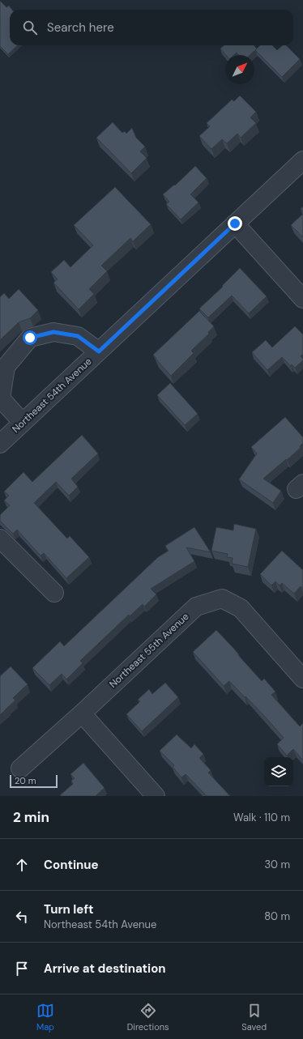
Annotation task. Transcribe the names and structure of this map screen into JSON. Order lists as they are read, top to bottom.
{
  "streets": {
    "street": ["Northeast 54th Avenue", "Northeast 55th Avenue"]
  },
  "scale_bar": "20 m",
  "north": "top right",
  "page": {
    "search": "Search here",
    "scale": "20 m",
    "heading": ["2 min", "Walk · 110 m"],
    "list": [
      ["Continue", "30 m"],
      ["Turn left", "Northeast 54th Avenue", "80 m"],
      "Arrive at destination"
    ],
    "nav": ["Map", "Directions", "Saved"]
  }
}
